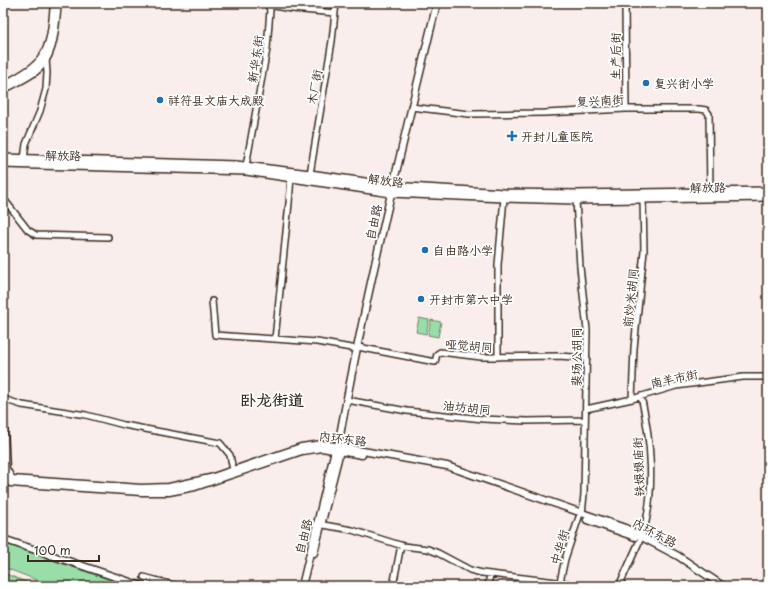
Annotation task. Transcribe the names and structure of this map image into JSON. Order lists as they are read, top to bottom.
{
  "streets": {
    "main road": ["解放路"],
    "street": [
      "生产后街",
      "新华东街",
      "木厂街",
      "复兴南街",
      "自由路",
      "前炒米胡同",
      "哑觉胡同",
      "裴场公胡同",
      "南羊市街",
      "油坊胡同",
      "内环东路",
      "铁娘娘庙街",
      "中华街"
    ]
  },
  "crossings": [
    ["生产后街", "复兴南街"],
    ["新华东街", "解放路"],
    ["木厂街", "解放路"],
    ["复兴南街", "解放路"],
    ["复兴南街", "自由路"],
    ["解放路", "自由路"],
    ["解放路", "前炒米胡同"],
    ["解放路", "裴场公胡同"],
    ["自由路", "哑觉胡同"],
    ["自由路", "油坊胡同"],
    ["自由路", "内环东路"],
    ["前炒米胡同", "南羊市街"],
    ["哑觉胡同", "裴场公胡同"],
    ["裴场公胡同", "南羊市街"],
    ["裴场公胡同", "油坊胡同"],
    ["裴场公胡同", "内环东路"],
    ["裴场公胡同", "中华街"],
    ["南羊市街", "铁娘娘庙街"],
    ["内环东路", "铁娘娘庙街"],
    ["内环东路", "中华街"]
  ],
  "districts": ["卧龙街道"],
  "places": {
    "other": [
      "复兴街小学",
      "祥符县文庙大成殿",
      "自由路小学",
      "开封市第六中学"
    ],
    "health": ["开封儿童医院"]
  },
  "scale_bar": "100 m"
}
